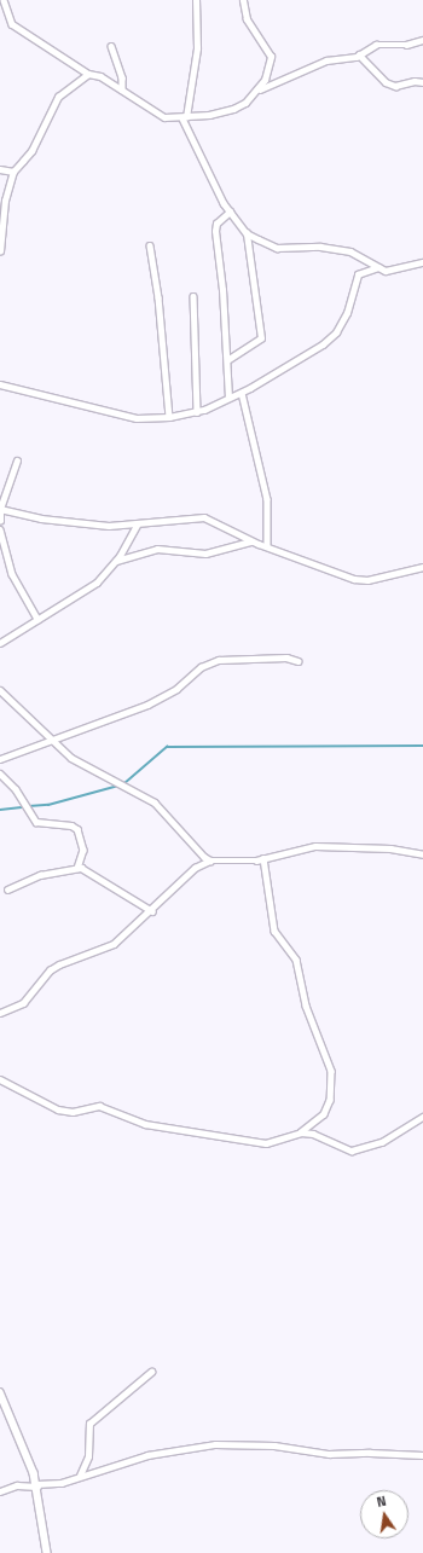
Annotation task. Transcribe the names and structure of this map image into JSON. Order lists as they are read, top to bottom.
{
  "north": "top"
}
